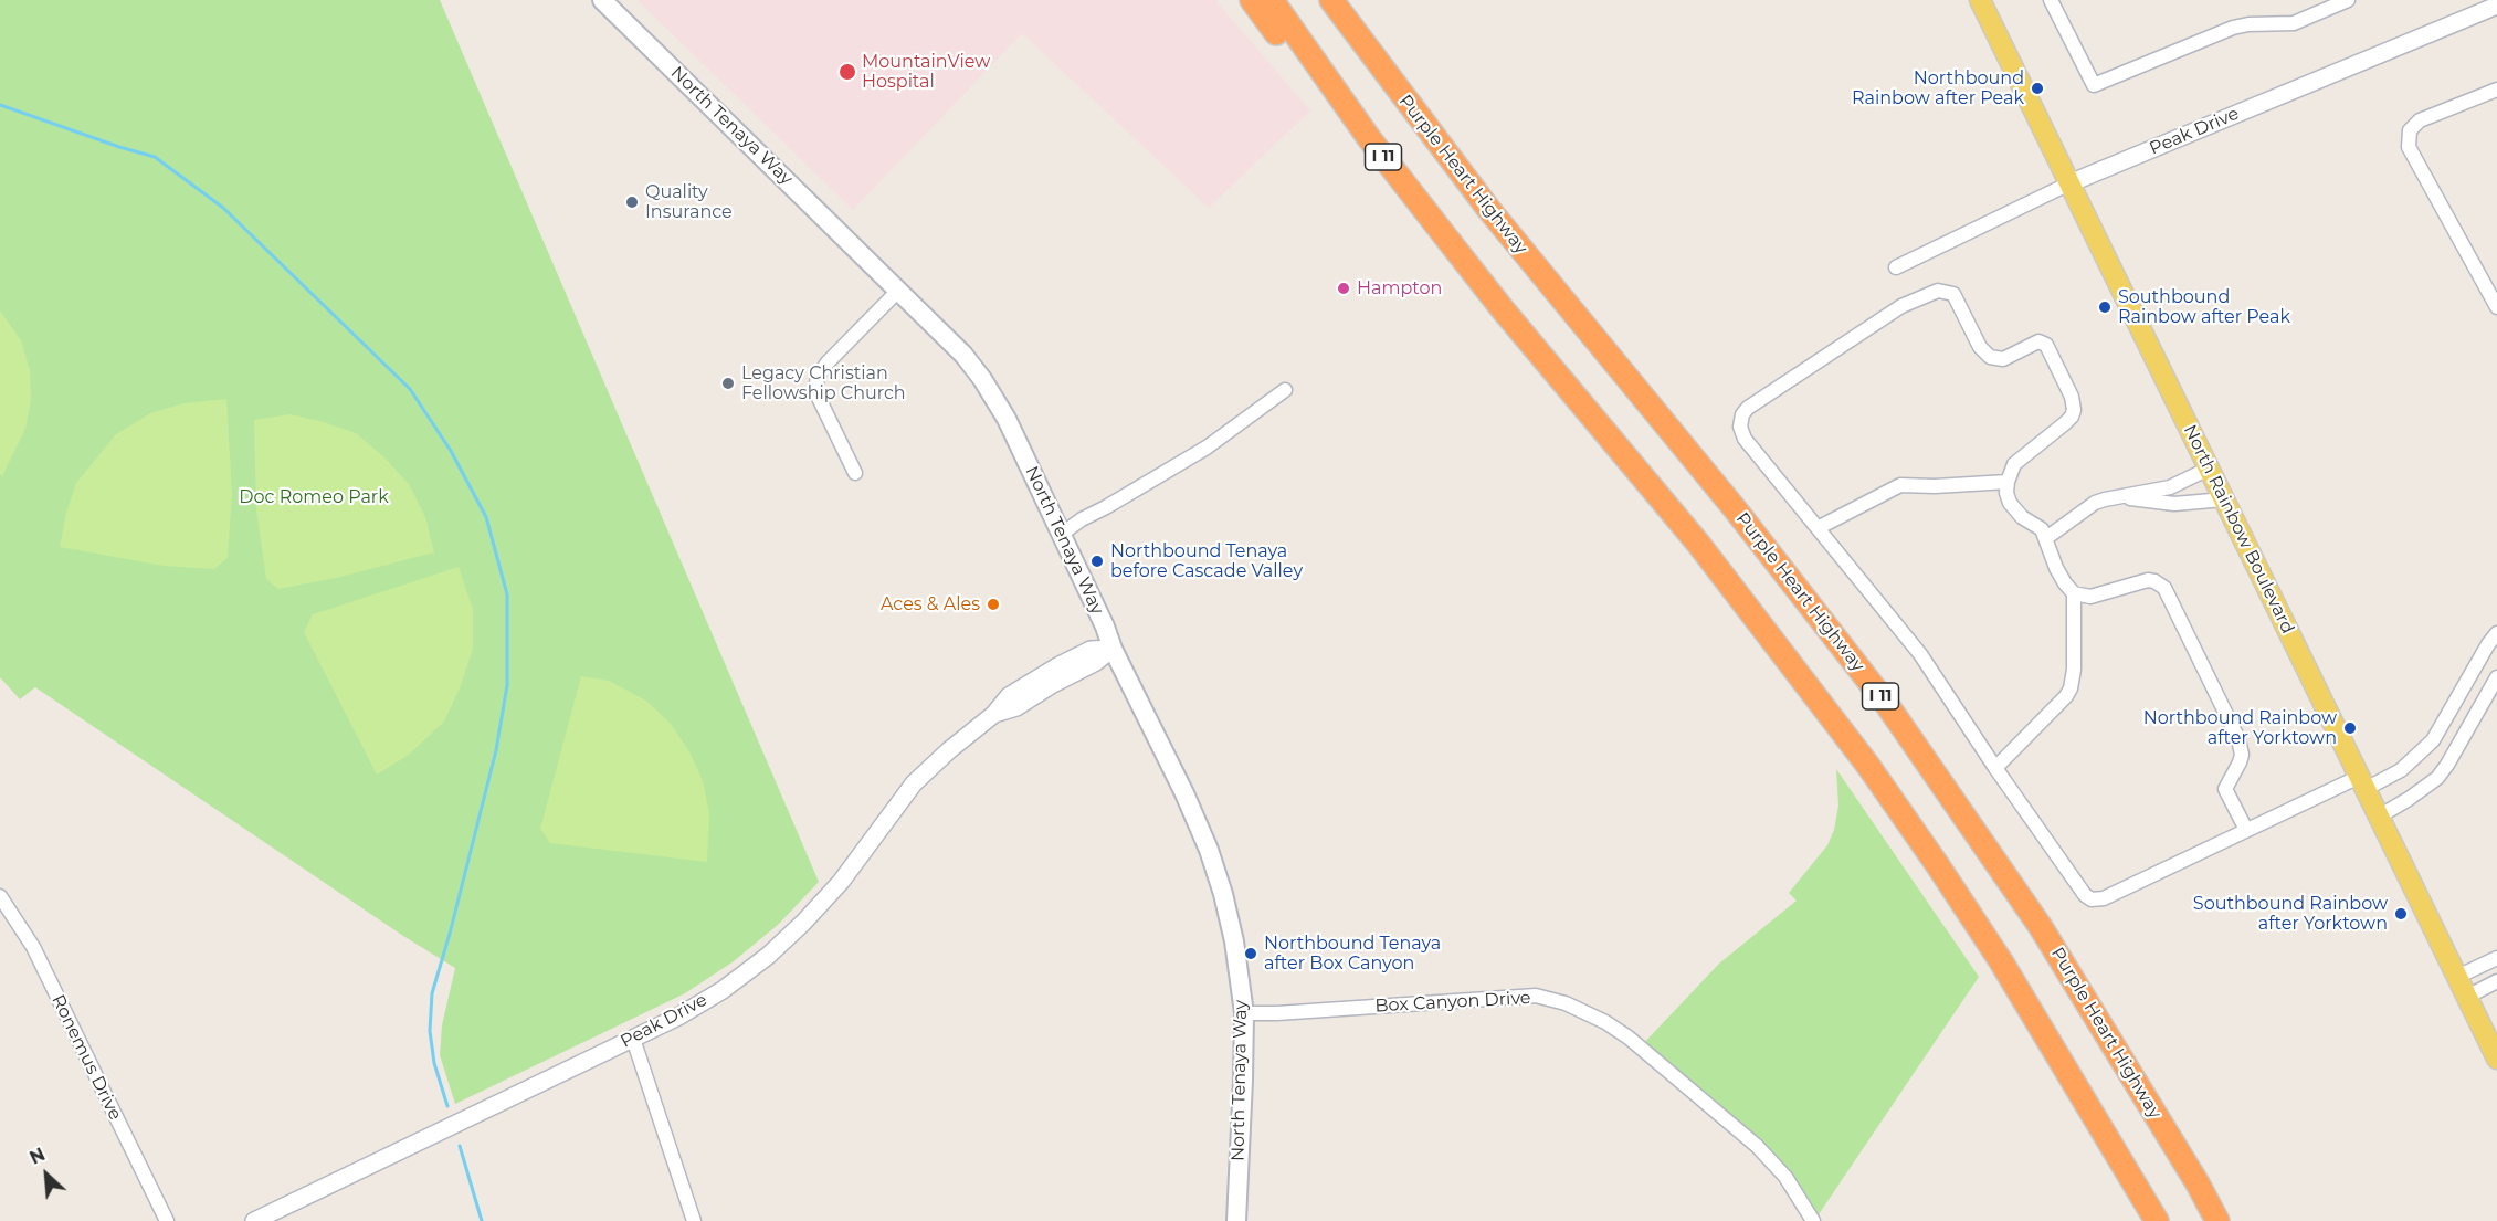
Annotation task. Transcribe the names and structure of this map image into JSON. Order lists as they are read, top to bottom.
{
  "streets": {
    "highway": ["I 11", "Purple Heart Highway"],
    "main road": ["North Tenaya Way", "North Rainbow Boulevard"],
    "street": ["Peak Drive", "Box Canyon Drive", "Ronemus Drive"]
  },
  "crossings": [
    ["North Tenaya Way", "Peak Drive"],
    ["North Tenaya Way", "Box Canyon Drive"],
    ["Peak Drive", "North Rainbow Boulevard"]
  ],
  "parks": ["Doc Romeo Park"],
  "places": [
    "MountainView Hospital",
    "Northbound Rainbow after Peak",
    "Quality Insurance",
    "Hampton",
    "Southbound Rainbow after Peak",
    "Legacy Christian Fellowship Church",
    "Northbound Tenaya before Cascade Valley",
    "Aces & Ales",
    "Northbound Rainbow after Yorktown",
    "Southbound Rainbow after Yorktown",
    "Northbound Tenaya after Box Canyon"
  ],
  "north": "top left"
}
